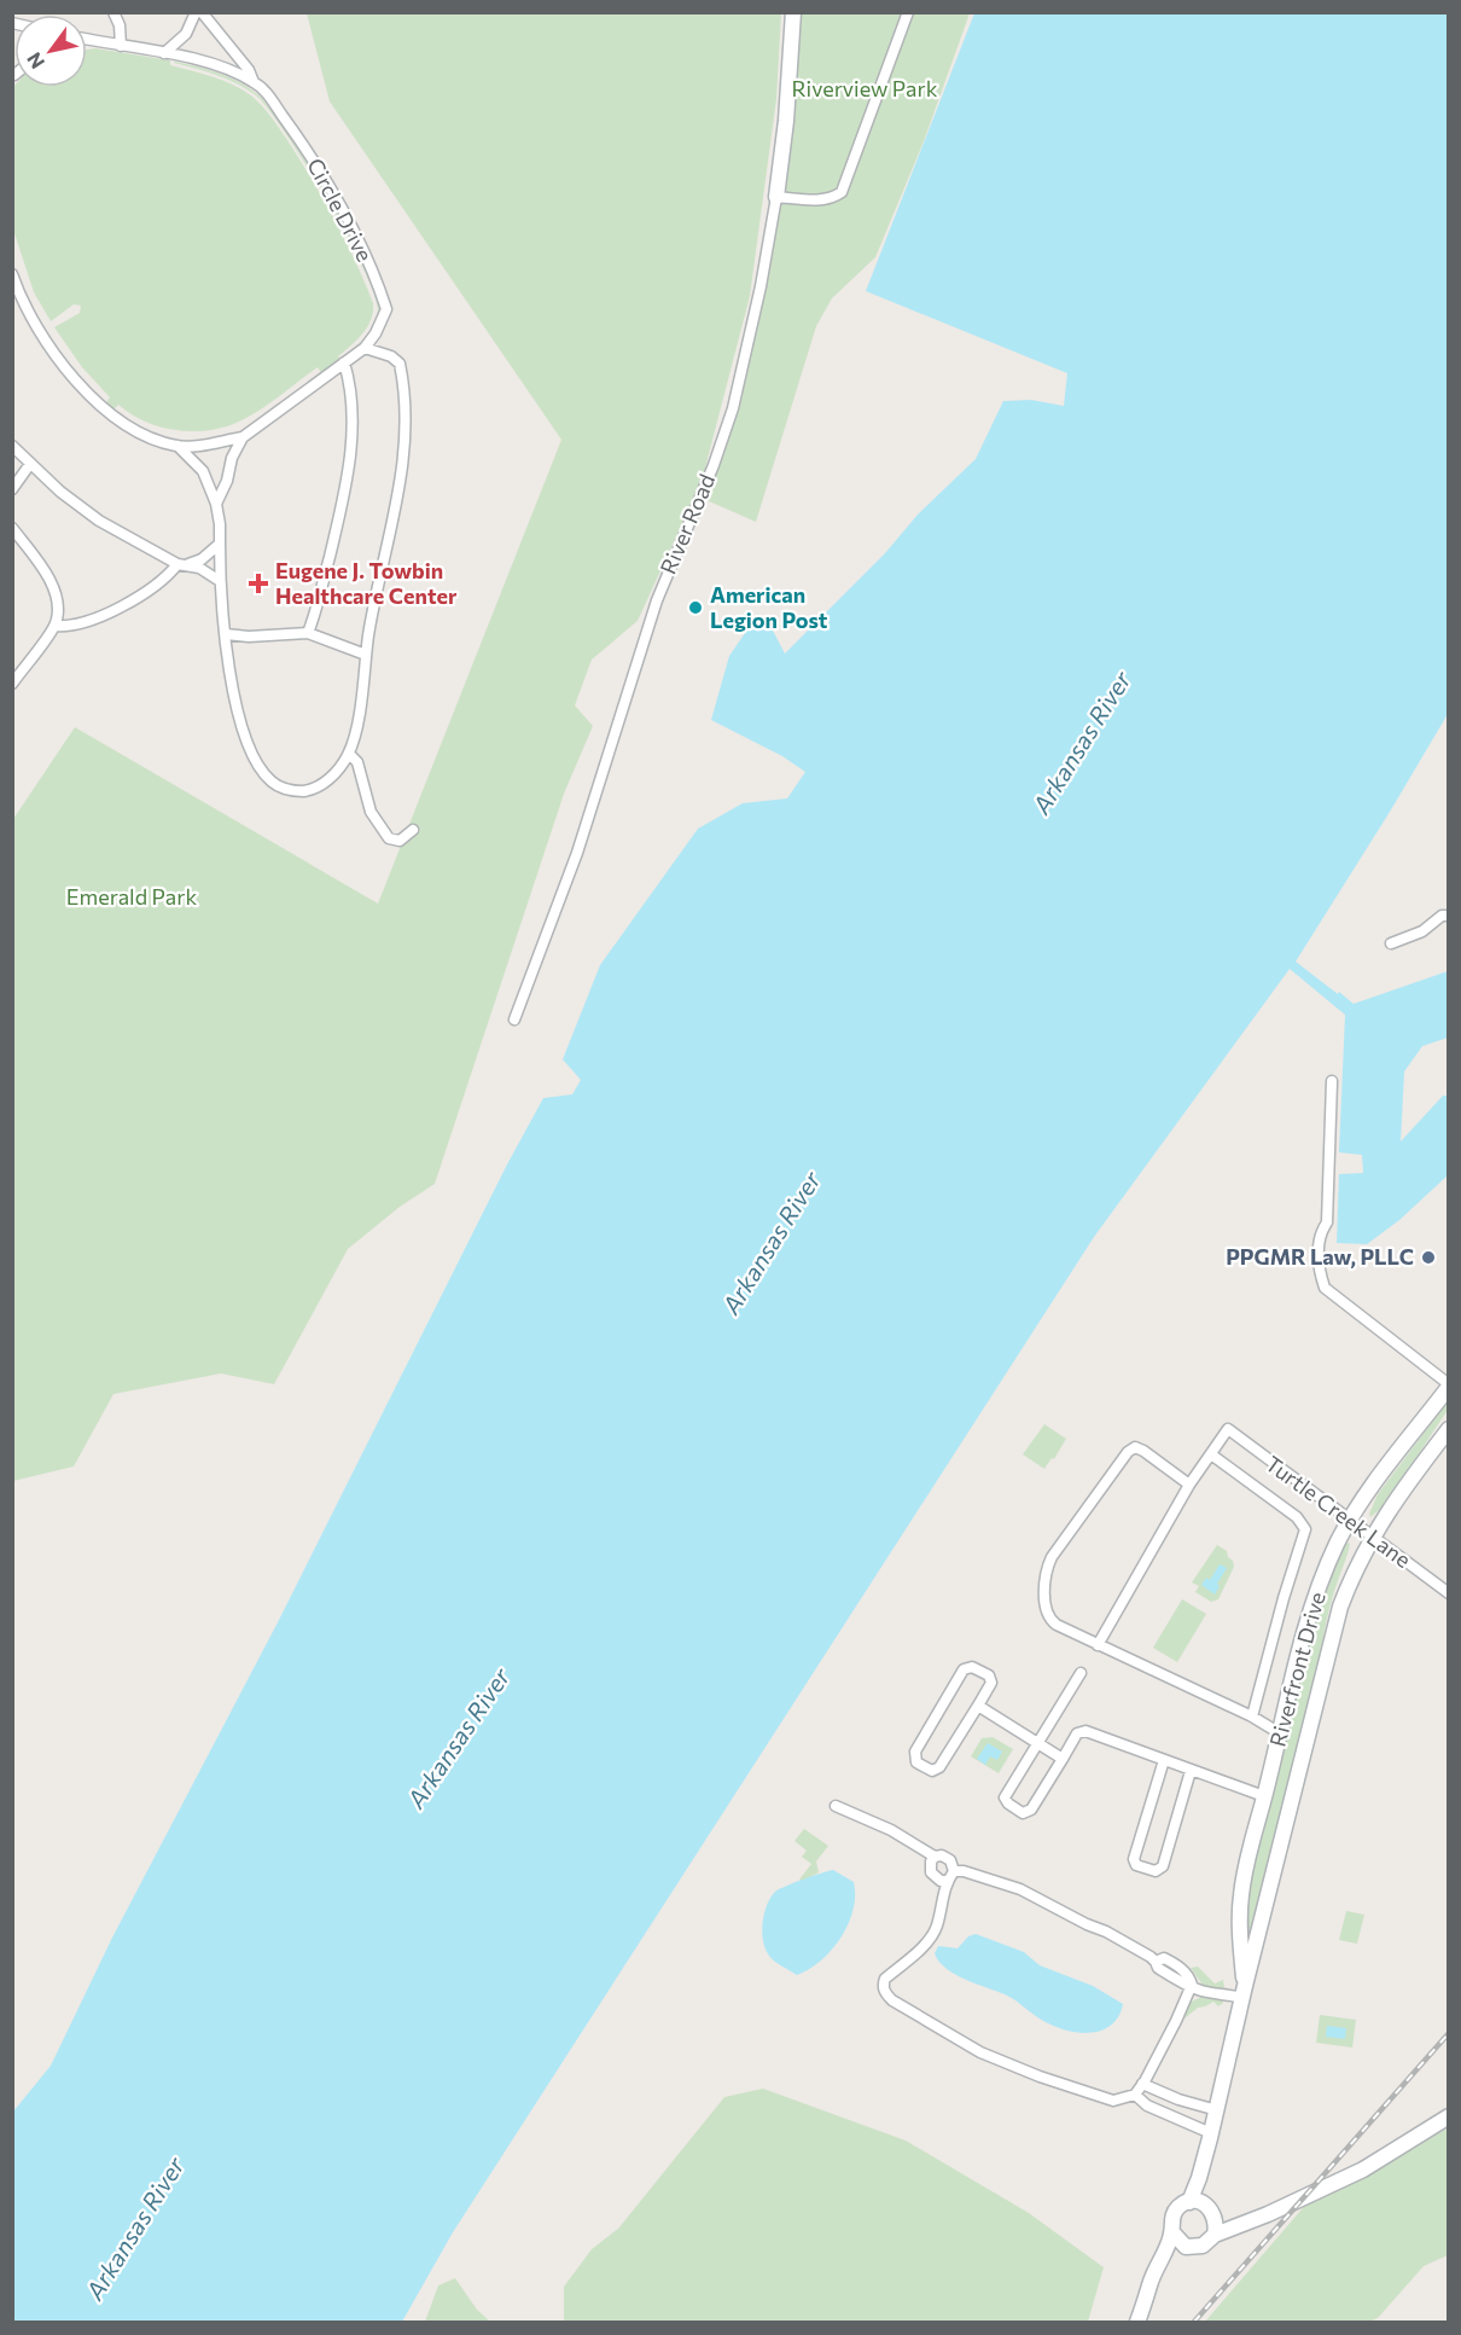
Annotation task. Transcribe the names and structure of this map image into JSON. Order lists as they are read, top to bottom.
{
  "streets": {
    "street": [
      "Circle Drive",
      "River Road",
      "Turtle Creek Lane",
      "Riverfront Drive"
    ]
  },
  "crossings": [
    ["Turtle Creek Lane", "Riverfront Drive"]
  ],
  "water": ["Arkansas River"],
  "parks": ["Riverview Park", "Emerald Park"],
  "places": {
    "health": ["Eugene J. Towbin Healthcare Center"],
    "other": ["American Legion Post", "PPGMR Law, PLLC"]
  },
  "north": "bottom left"
}
